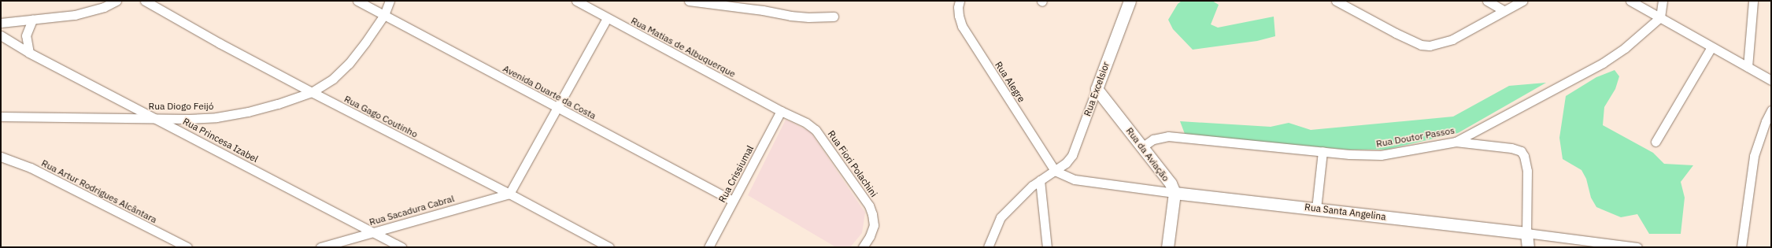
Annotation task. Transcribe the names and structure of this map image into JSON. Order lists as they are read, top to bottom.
{
  "streets": {
    "street": [
      "Rua Matias de Albuquerque",
      "Rua Alegre",
      "Rua Excelsior",
      "Avenida Duarte da Costa",
      "Rua Diogo Feijó",
      "Rua Gago Coutinho",
      "Rua Doutor Passos",
      "Rua Princesa Izabel",
      "Rua da Aviação",
      "Rua Fiori Polachini",
      "Rua Crissiumal",
      "Rua Artur Rodrigues Alcântara",
      "Rua Sacadura Cabral",
      "Rua Santa Angelina"
    ]
  },
  "crossings": [
    ["Rua Matias de Albuquerque", "Rua Fiori Polachini"],
    ["Rua Matias de Albuquerque", "Rua Crissiumal"],
    ["Rua Alegre", "Rua Excelsior"],
    ["Rua Alegre", "Rua Santa Angelina"],
    ["Rua Excelsior", "Rua da Aviação"],
    ["Rua Excelsior", "Rua Santa Angelina"],
    ["Avenida Duarte da Costa", "Rua Diogo Feijó"],
    ["Avenida Duarte da Costa", "Rua Crissiumal"],
    ["Rua Diogo Feijó", "Rua Gago Coutinho"],
    ["Rua Diogo Feijó", "Rua Princesa Izabel"],
    ["Rua Gago Coutinho", "Rua Sacadura Cabral"],
    ["Rua Doutor Passos", "Rua da Aviação"],
    ["Rua Princesa Izabel", "Rua Sacadura Cabral"],
    ["Rua da Aviação", "Rua Santa Angelina"],
    ["Rua Fiori Polachini", "Rua Crissiumal"]
  ]
}
